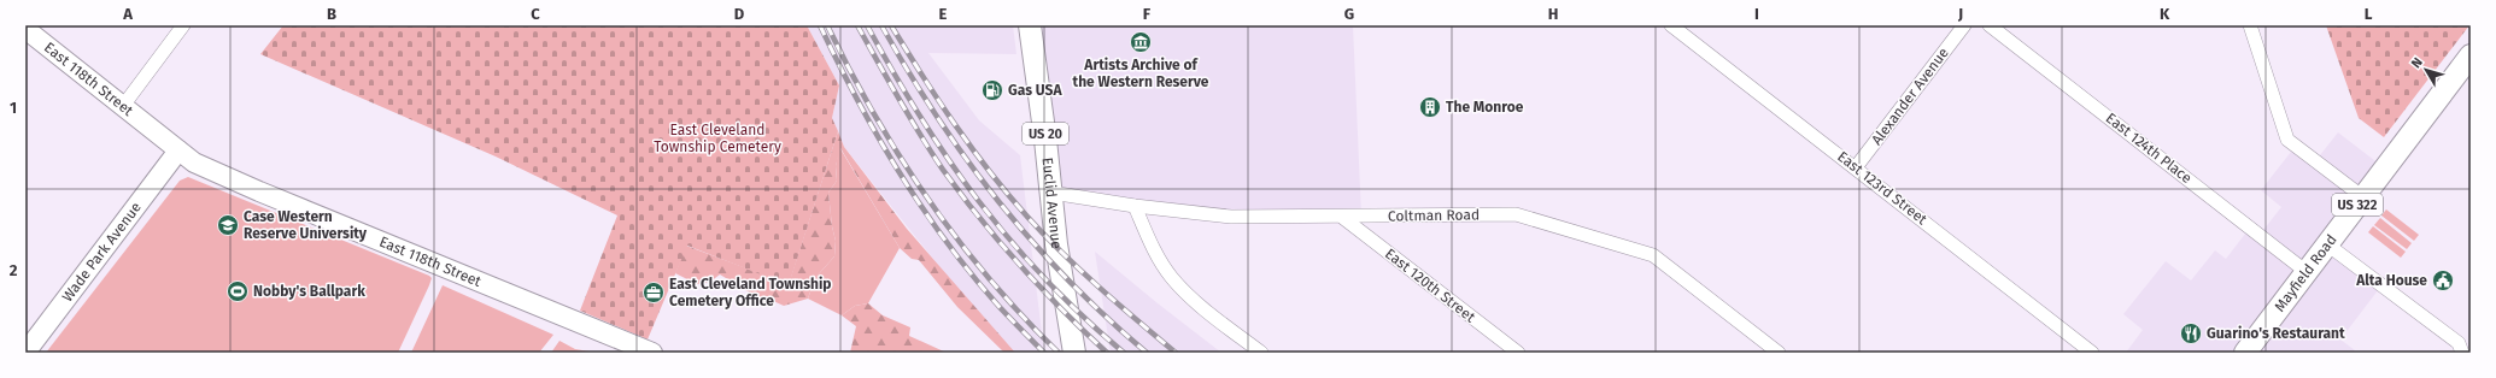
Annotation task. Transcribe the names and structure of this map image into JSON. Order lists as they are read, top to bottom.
{
  "streets": {
    "main road": [
      "US 20",
      "Euclid Avenue",
      "US 322",
      "Mayfield Road"
    ],
    "street": [
      "East 118th Street",
      "Alexander Avenue",
      "East 124th Place",
      "East 123rd Street",
      "Coltman Road",
      "Wade Park Avenue",
      "East 120th Street"
    ]
  },
  "crossings": [
    ["East 118th Street", "Wade Park Avenue"],
    ["Alexander Avenue", "East 123rd Street"],
    ["East 124th Place", "Mayfield Road"],
    ["Euclid Avenue", "Coltman Road"],
    ["Coltman Road", "East 120th Street"]
  ],
  "parks": ["East Cleveland Township Cemetery"],
  "places": {
    "museum": ["Artists Archive of the Western Reserve"],
    "fuel station": ["Gas USA"],
    "building": ["The Monroe"],
    "school or university": ["Case Western Reserve University"],
    "public building": ["Alta House"],
    "sports": ["Nobby's Ballpark"],
    "office": ["East Cleveland Township Cemetery Office"],
    "restaurant": ["Guarino's Restaurant"]
  },
  "north": "top left",
  "grid": {
    "columns": [
      "A",
      "B",
      "C",
      "D",
      "E",
      "F",
      "G",
      "H",
      "I",
      "J",
      "K",
      "L"
    ],
    "rows": ["1", "2"]
  }
}
